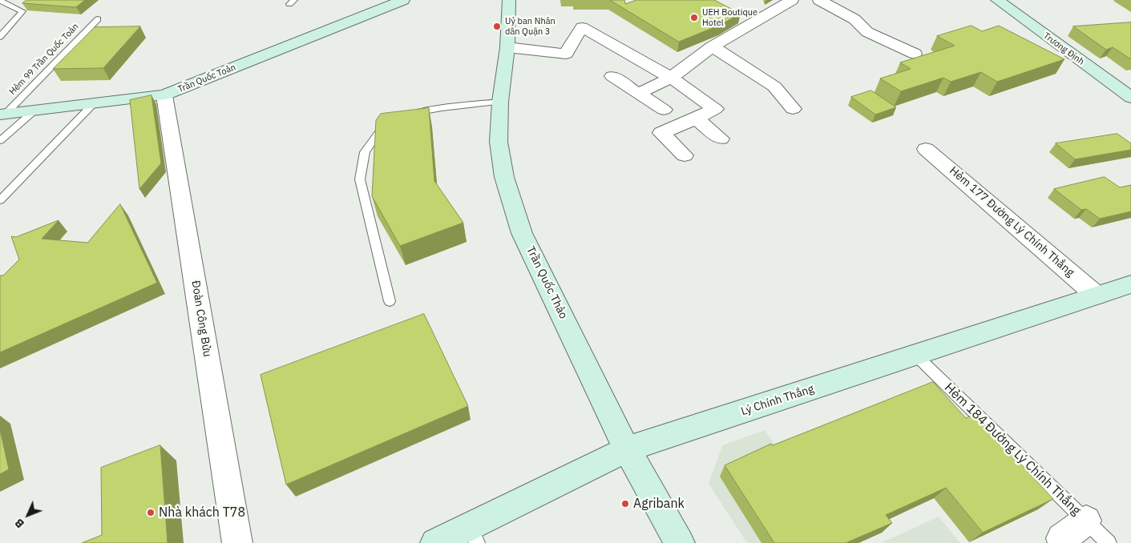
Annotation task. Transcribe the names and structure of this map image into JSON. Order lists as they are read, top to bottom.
{
  "streets": {
    "main road": [
      "Trương Định",
      "Trần Quốc Toản",
      "Trần Quốc Thảo",
      "Lý Chính Thắng"
    ],
    "street": ["Hẻm 177 Đường Lý Chính Thắng", "Đoàn Công Bửu"],
    "lane": ["Hẻm 99 Trần Quốc Toản", "Hẻm 184 Đường Lý Chính Thắng"]
  },
  "crossings": [
    ["Hẻm 99 Trần Quốc Toản", "Trần Quốc Toản"],
    ["Trần Quốc Toản", "Đoàn Công Bửu"],
    ["Hẻm 177 Đường Lý Chính Thắng", "Lý Chính Thắng"],
    ["Trần Quốc Thảo", "Lý Chính Thắng"],
    ["Lý Chính Thắng", "Hẻm 184 Đường Lý Chính Thắng"]
  ],
  "places": [
    "UEH Boutique Hotel",
    "Uỷ ban Nhân dân Quận 3",
    "Agribank",
    "Nhà khách T78"
  ],
  "north": "bottom left"
}
